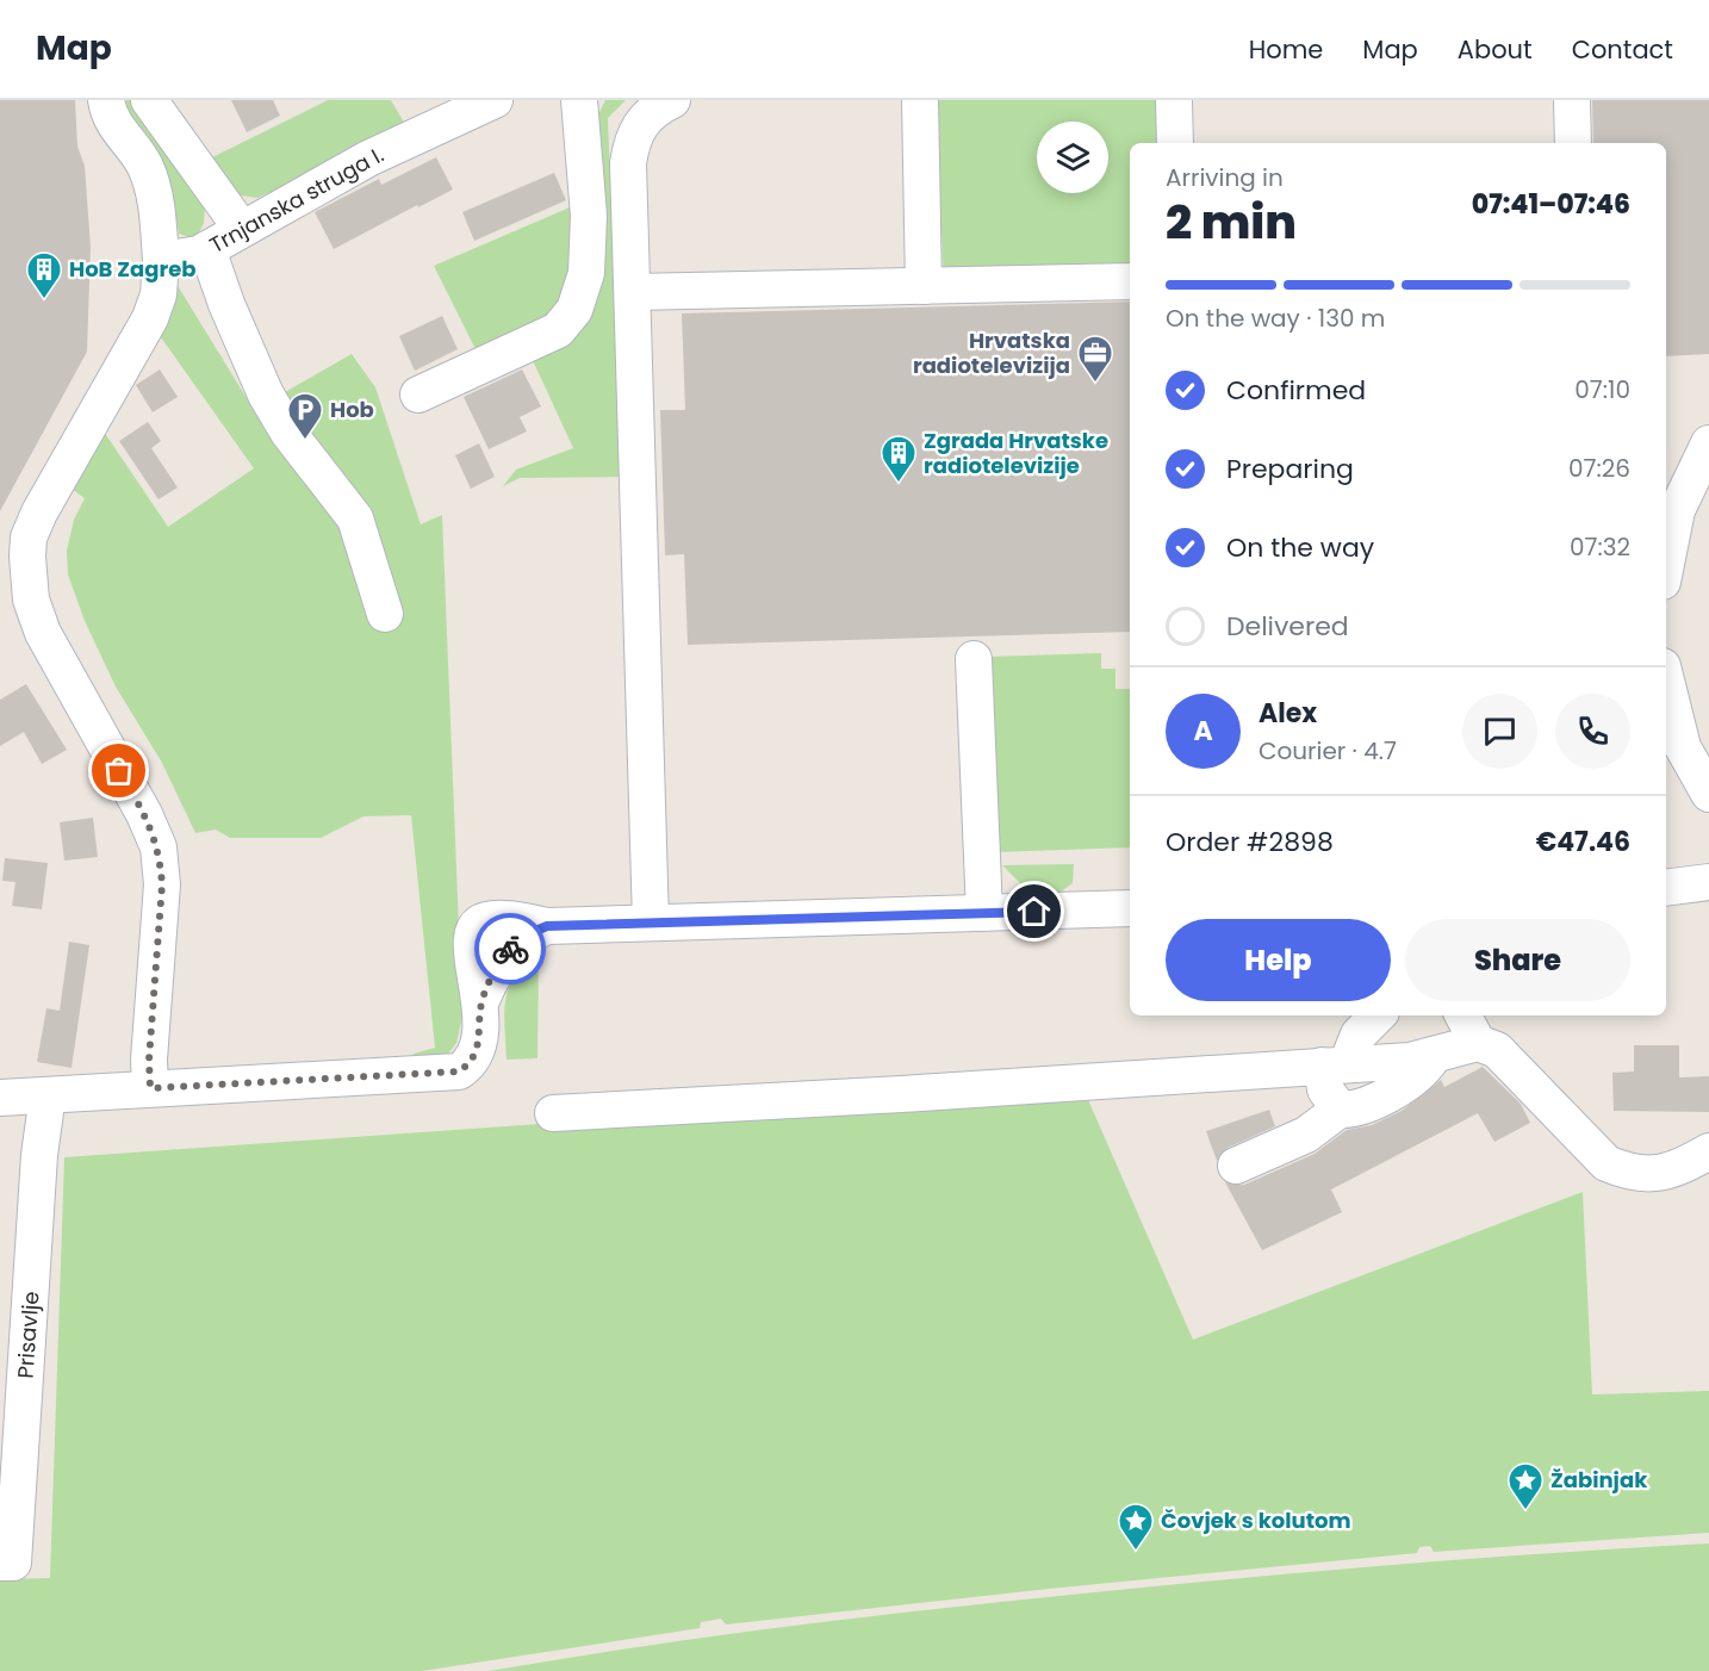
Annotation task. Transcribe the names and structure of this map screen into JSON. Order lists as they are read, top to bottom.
{
  "streets": {
    "street": ["Trnjanska struga I.", "Prisavlje"]
  },
  "places": {
    "building": ["HoB Zagreb", "Zgrada Hrvatske radiotelevizije"],
    "office": ["Hrvatska radiotelevizija"],
    "parking": ["Hob"],
    "place": ["Žabinjak", "Čovjek s kolutom"]
  },
  "page": {
    "header": "Map",
    "nav": [
      "Home",
      "Map",
      "About",
      "Contact"
    ],
    "heading": ["2 min", "Arriving in", "07:41–07:46"],
    "panel": [
      "Alex",
      "Courier · 4.7",
      "Order #2898",
      "€47.46"
    ],
    "bar": "On the way · 130 m",
    "list": [
      ["Confirmed", "07:10"],
      ["Preparing", "07:26"],
      ["On the way", "07:32"],
      "Delivered"
    ],
    "round": "A",
    "buttons": ["Help", "Share"]
  }
}
